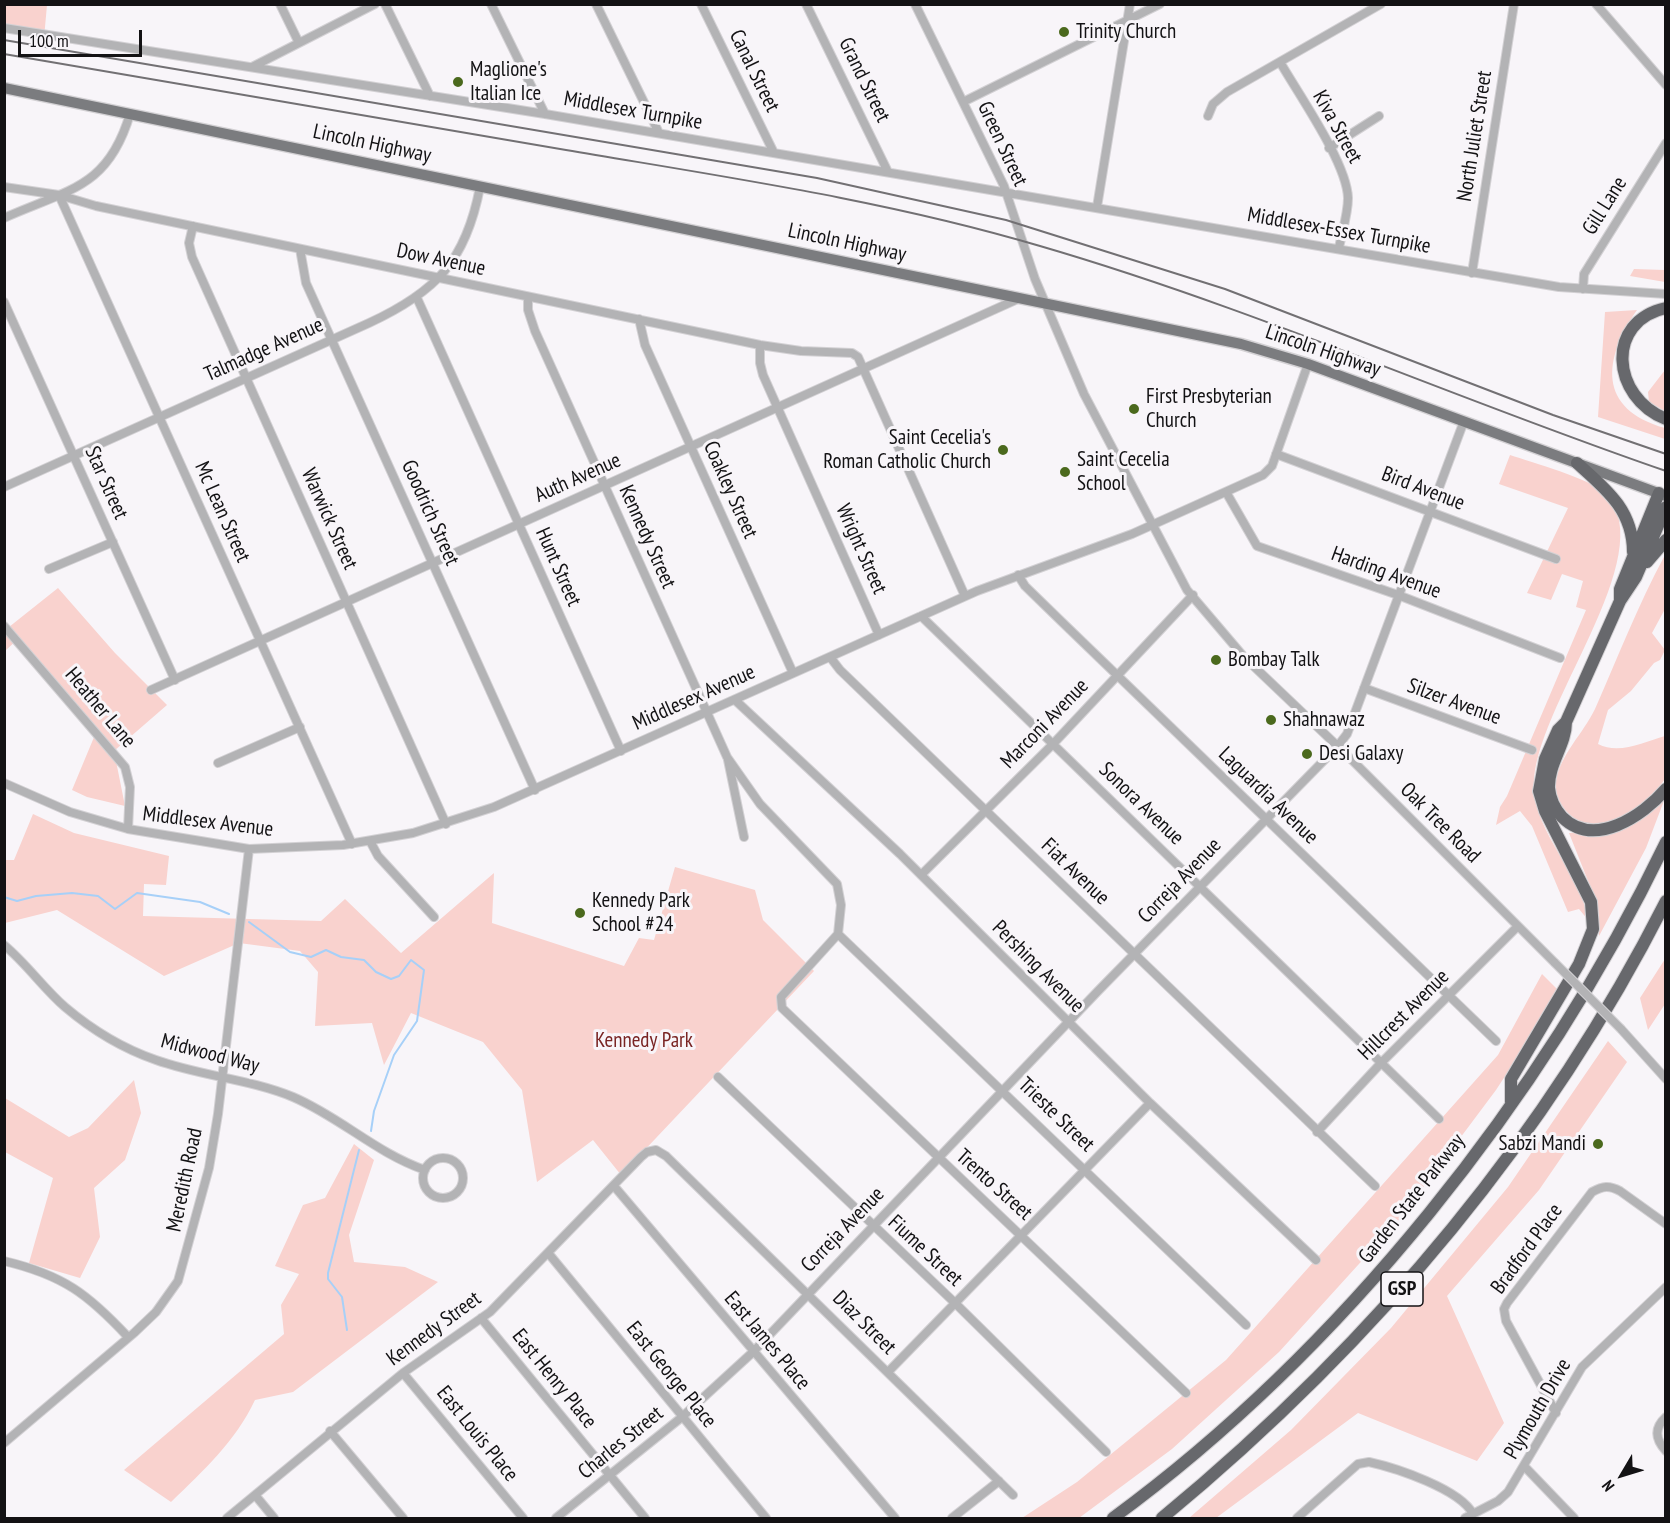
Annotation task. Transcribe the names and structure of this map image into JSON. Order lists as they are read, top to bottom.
{
  "streets": {
    "highway": ["Garden State Parkway", "GSP"],
    "main road": ["Lincoln Highway"],
    "street": [
      "Canal Street",
      "Grand Street",
      "Middlesex Turnpike",
      "Kiva Street",
      "North Juliet Street",
      "Green Street",
      "Gill Lane",
      "Middlesex-Essex Turnpike",
      "Dow Avenue",
      "Talmadge Avenue",
      "Auth Avenue",
      "Star Street",
      "Bird Avenue",
      "Coakley Street",
      "Mc Lean Street",
      "Goodrich Street",
      "Warwick Street",
      "Kennedy Street",
      "Wright Street",
      "Hunt Street",
      "Harding Avenue",
      "Middlesex Avenue",
      "Silzer Avenue",
      "Heather Lane",
      "Marconi Avenue",
      "Laguardia Avenue",
      "Sonora Avenue",
      "Oak Tree Road",
      "Fiat Avenue",
      "Correja Avenue",
      "Pershing Avenue",
      "Hillcrest Avenue",
      "Midwood Way",
      "Trieste Street",
      "Meredith Road",
      "Trento Street",
      "Bradford Place",
      "Fiume Street",
      "Diaz Street",
      "East James Place",
      "East George Place",
      "East Henry Place",
      "Plymouth Drive",
      "East Louis Place",
      "Charles Street"
    ]
  },
  "crossings": [
    ["Canal Street", "Middlesex Turnpike"],
    ["Grand Street", "Middlesex Turnpike"],
    ["Middlesex Turnpike", "Green Street"],
    ["Middlesex Turnpike", "Middlesex-Essex Turnpike"],
    ["Kiva Street", "Middlesex-Essex Turnpike"],
    ["North Juliet Street", "Middlesex-Essex Turnpike"],
    ["Lincoln Highway", "Green Street"],
    ["Lincoln Highway", "Talmadge Avenue"],
    ["Lincoln Highway", "Auth Avenue"],
    ["Lincoln Highway", "Middlesex Avenue"],
    ["Lincoln Highway", "Oak Tree Road"],
    ["Lincoln Highway", "Correja Avenue"],
    ["Green Street", "Middlesex-Essex Turnpike"],
    ["Green Street", "Oak Tree Road"],
    ["Gill Lane", "Middlesex-Essex Turnpike"],
    ["Dow Avenue", "Talmadge Avenue"],
    ["Dow Avenue", "Auth Avenue"],
    ["Dow Avenue", "Coakley Street"],
    ["Dow Avenue", "Mc Lean Street"],
    ["Dow Avenue", "Goodrich Street"],
    ["Dow Avenue", "Warwick Street"],
    ["Dow Avenue", "Kennedy Street"],
    ["Dow Avenue", "Wright Street"],
    ["Talmadge Avenue", "Star Street"],
    ["Talmadge Avenue", "Mc Lean Street"],
    ["Talmadge Avenue", "Goodrich Street"],
    ["Talmadge Avenue", "Warwick Street"],
    ["Talmadge Avenue", "Hunt Street"],
    ["Auth Avenue", "Star Street"],
    ["Auth Avenue", "Coakley Street"],
    ["Auth Avenue", "Mc Lean Street"],
    ["Auth Avenue", "Goodrich Street"],
    ["Auth Avenue", "Warwick Street"],
    ["Auth Avenue", "Kennedy Street"],
    ["Auth Avenue", "Wright Street"],
    ["Auth Avenue", "Hunt Street"],
    ["Bird Avenue", "Middlesex Avenue"],
    ["Bird Avenue", "Correja Avenue"],
    ["Coakley Street", "Middlesex Avenue"],
    ["Mc Lean Street", "Middlesex Avenue"],
    ["Goodrich Street", "Middlesex Avenue"],
    ["Warwick Street", "Middlesex Avenue"],
    ["Kennedy Street", "Middlesex Avenue"],
    ["Kennedy Street", "Trieste Street"],
    ["Kennedy Street", "Trento Street"],
    ["Kennedy Street", "Diaz Street"],
    ["Kennedy Street", "East James Place"],
    ["Kennedy Street", "East George Place"],
    ["Kennedy Street", "East Henry Place"],
    ["Kennedy Street", "East Louis Place"],
    ["Wright Street", "Middlesex Avenue"],
    ["Hunt Street", "Middlesex Avenue"],
    ["Harding Avenue", "Middlesex Avenue"],
    ["Harding Avenue", "Correja Avenue"],
    ["Middlesex Avenue", "Heather Lane"],
    ["Middlesex Avenue", "Laguardia Avenue"],
    ["Middlesex Avenue", "Sonora Avenue"],
    ["Middlesex Avenue", "Oak Tree Road"],
    ["Middlesex Avenue", "Fiat Avenue"],
    ["Middlesex Avenue", "Pershing Avenue"],
    ["Middlesex Avenue", "Meredith Road"],
    ["Silzer Avenue", "Correja Avenue"],
    ["Marconi Avenue", "Laguardia Avenue"],
    ["Marconi Avenue", "Sonora Avenue"],
    ["Marconi Avenue", "Oak Tree Road"],
    ["Marconi Avenue", "Fiat Avenue"],
    ["Marconi Avenue", "Pershing Avenue"],
    ["Laguardia Avenue", "Correja Avenue"],
    ["Laguardia Avenue", "Hillcrest Avenue"],
    ["Sonora Avenue", "Correja Avenue"],
    ["Sonora Avenue", "Hillcrest Avenue"],
    ["Oak Tree Road", "Correja Avenue"],
    ["Oak Tree Road", "Hillcrest Avenue"],
    ["Fiat Avenue", "Correja Avenue"],
    ["Fiat Avenue", "Hillcrest Avenue"],
    ["Correja Avenue", "Pershing Avenue"],
    ["Correja Avenue", "Trieste Street"],
    ["Correja Avenue", "Trento Street"],
    ["Correja Avenue", "Fiume Street"],
    ["Correja Avenue", "Diaz Street"],
    ["Correja Avenue", "Charles Street"],
    ["Midwood Way", "Meredith Road"],
    ["Trieste Street", "Trento Street"],
    ["Bradford Place", "Plymouth Drive"],
    ["Diaz Street", "Charles Street"],
    ["East James Place", "Charles Street"],
    ["East George Place", "Charles Street"],
    ["East Henry Place", "Charles Street"]
  ],
  "parks": ["Kennedy Park"],
  "places": [
    "Trinity Church",
    "Maglione's Italian Ice",
    "First Presbyterian Church",
    "Saint Cecelia's Roman Catholic Church",
    "Saint Cecelia School",
    "Bombay Talk",
    "Shahnawaz",
    "Desi Galaxy",
    "Kennedy Park School #24",
    "Sabzi Mandi"
  ],
  "scale_bar": "100 m",
  "north": "bottom left"
}
